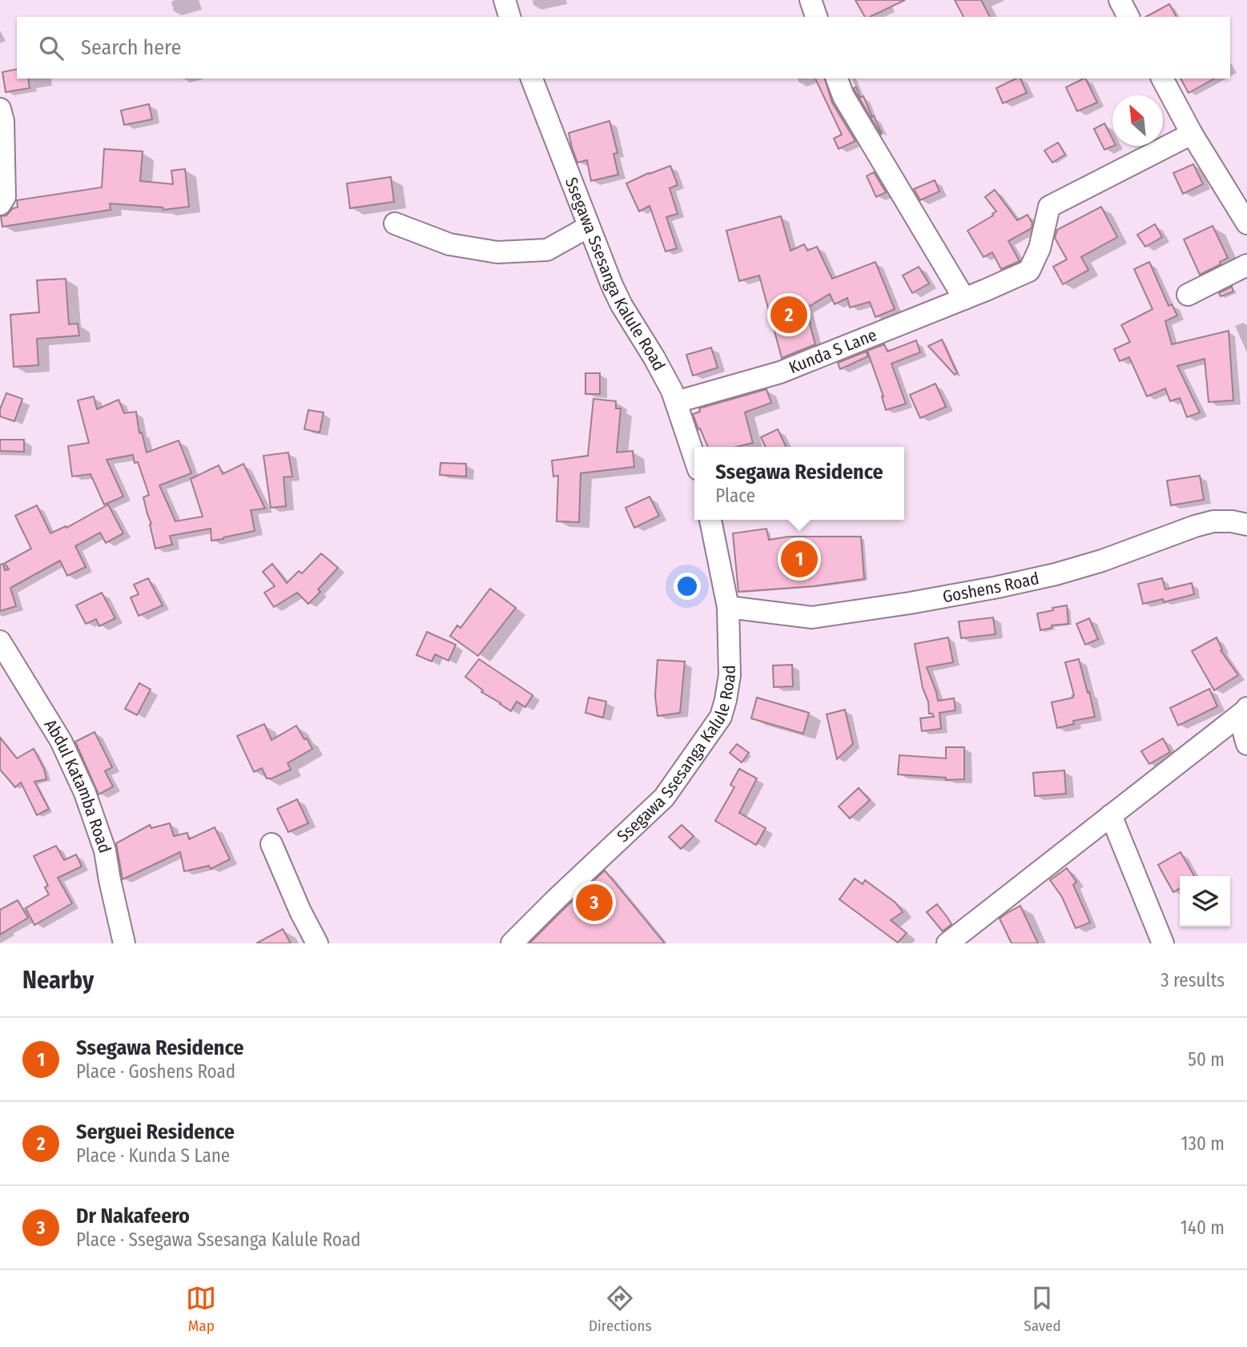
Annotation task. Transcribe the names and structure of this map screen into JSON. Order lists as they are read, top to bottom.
{
  "streets": {
    "street": [
      "Ssegawa Ssesanga Kalule Road",
      "Kunda S Lane",
      "Goshens Road",
      "Abdul Katamba Road"
    ]
  },
  "crossings": [
    ["Ssegawa Ssesanga Kalule Road", "Kunda S Lane"],
    ["Ssegawa Ssesanga Kalule Road", "Goshens Road"]
  ],
  "north": "top left",
  "page": {
    "search": "Search here",
    "pins": ["2", "1", "3"],
    "popup": ["Ssegawa Residence", "Place"],
    "heading": ["Nearby", "3 results"],
    "list": [
      {
        "mark": "1",
        "name": "Ssegawa Residence",
        "note": "Place · Goshens Road",
        "value": "50 m"
      },
      {
        "mark": "2",
        "name": "Serguei Residence",
        "note": "Place · Kunda S Lane",
        "value": "130 m"
      },
      {
        "mark": "3",
        "name": "Dr Nakafeero",
        "note": "Place · Ssegawa Ssesanga Kalule Road",
        "value": "140 m"
      }
    ],
    "nav": ["Map", "Directions", "Saved"]
  }
}
